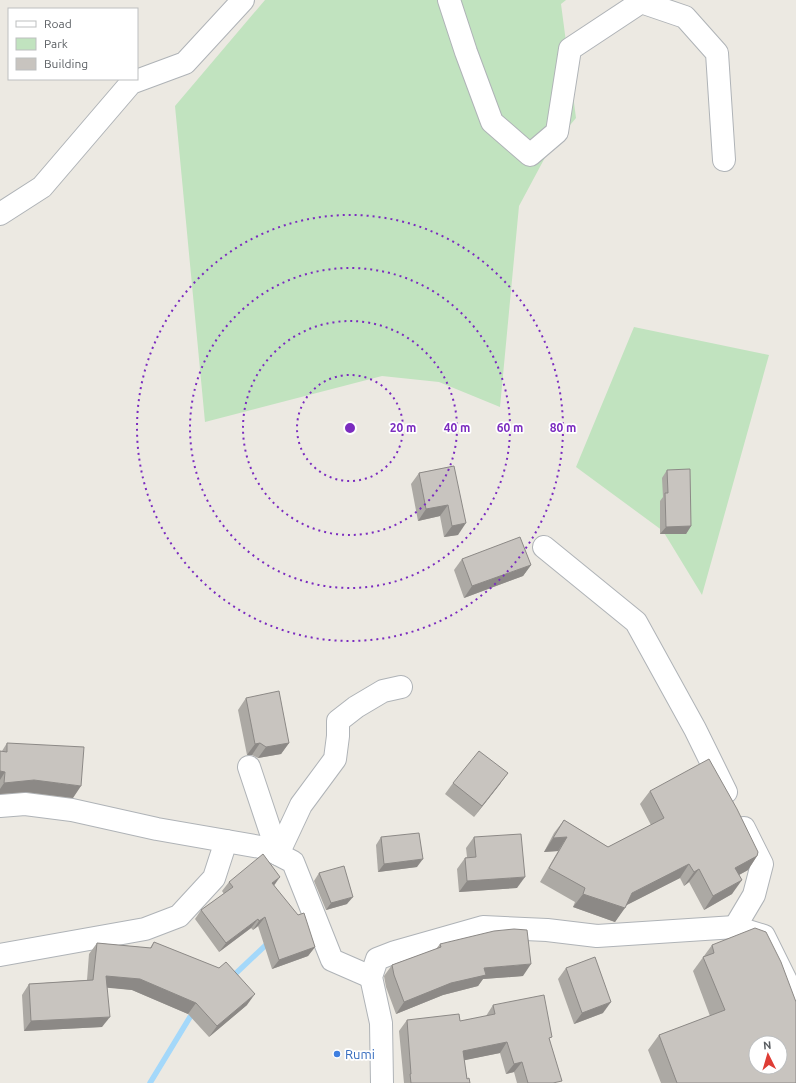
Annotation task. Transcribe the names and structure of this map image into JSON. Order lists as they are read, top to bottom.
{
  "places": ["Rumi"],
  "legend": ["Road", "Park", "Building"],
  "north": "top",
  "rings": [
    "20 m",
    "40 m",
    "60 m",
    "80 m"
  ]
}
